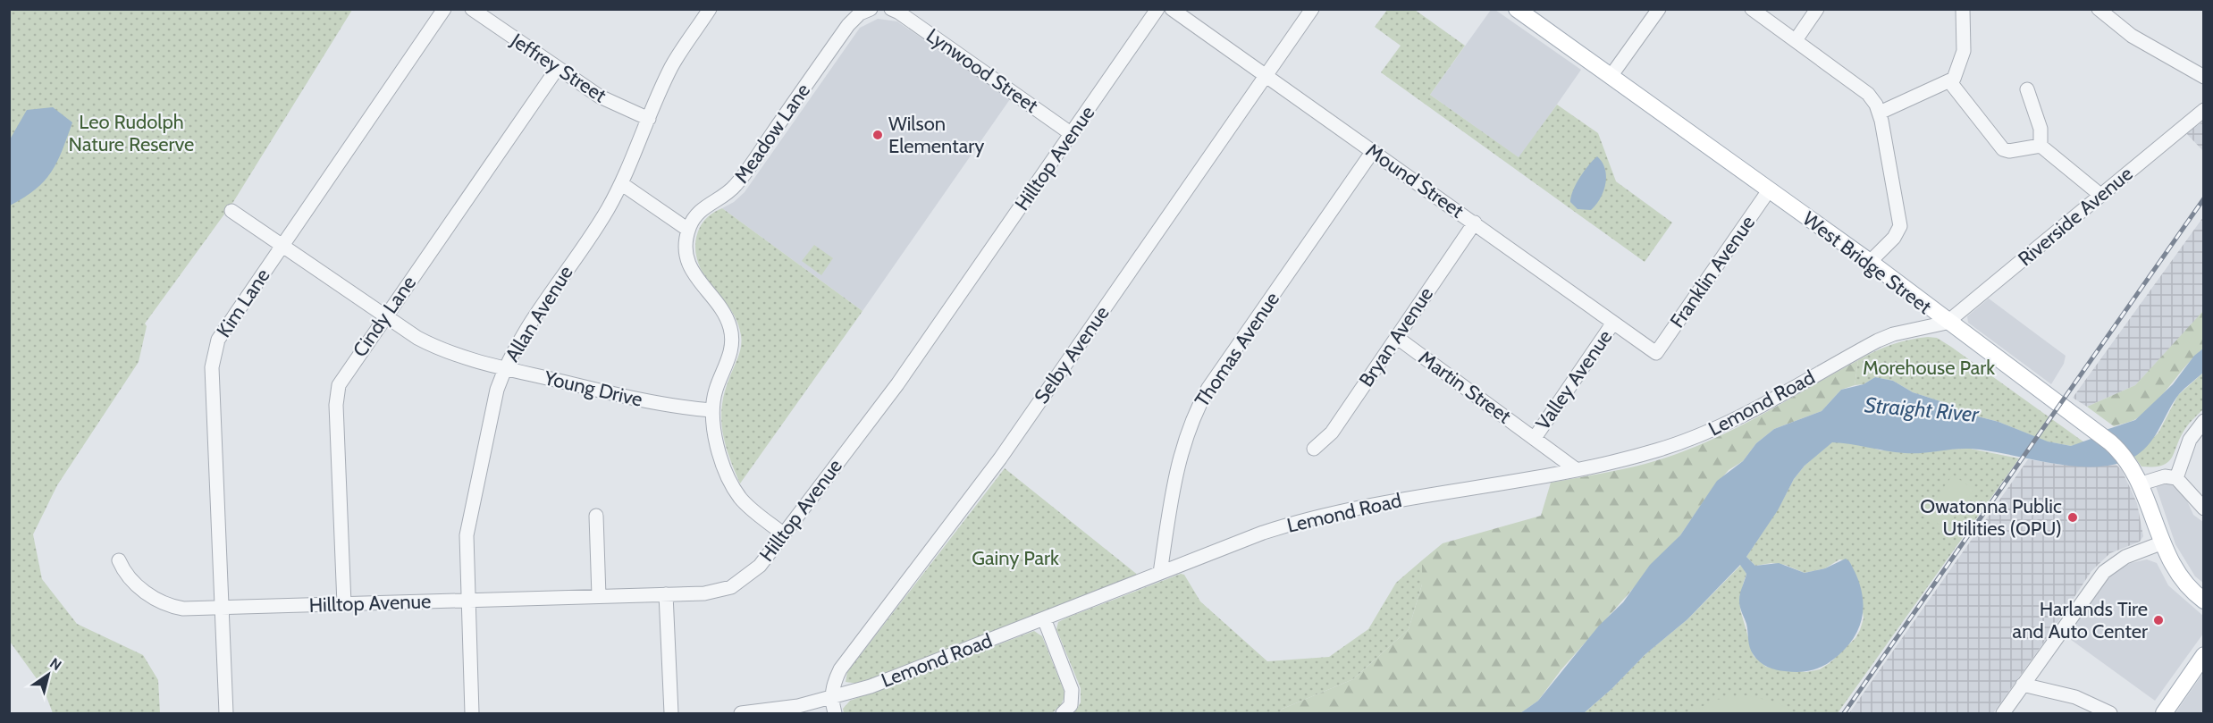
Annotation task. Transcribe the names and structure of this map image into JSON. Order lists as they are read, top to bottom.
{
  "streets": {
    "main road": ["West Bridge Street"],
    "street": [
      "Jeffrey Street",
      "Lynwood Street",
      "Meadow Lane",
      "Hilltop Avenue",
      "Mound Street",
      "Riverside Avenue",
      "Franklin Avenue",
      "Kim Lane",
      "Allan Avenue",
      "Cindy Lane",
      "Bryan Avenue",
      "Thomas Avenue",
      "Selby Avenue",
      "Valley Avenue",
      "Martin Street",
      "Young Drive",
      "Lemond Road"
    ]
  },
  "crossings": [
    ["Jeffrey Street", "Allan Avenue"],
    ["Jeffrey Street", "Cindy Lane"],
    ["Lynwood Street", "Hilltop Avenue"],
    ["Hilltop Avenue", "Kim Lane"],
    ["Hilltop Avenue", "Allan Avenue"],
    ["Hilltop Avenue", "Cindy Lane"],
    ["Mound Street", "Franklin Avenue"],
    ["Mound Street", "Bryan Avenue"],
    ["Mound Street", "Thomas Avenue"],
    ["Mound Street", "Selby Avenue"],
    ["Mound Street", "Valley Avenue"],
    ["Riverside Avenue", "West Bridge Street"],
    ["Riverside Avenue", "Lemond Road"],
    ["West Bridge Street", "Franklin Avenue"],
    ["West Bridge Street", "Lemond Road"],
    ["Kim Lane", "Young Drive"],
    ["Allan Avenue", "Young Drive"],
    ["Cindy Lane", "Young Drive"],
    ["Bryan Avenue", "Martin Street"],
    ["Thomas Avenue", "Lemond Road"],
    ["Selby Avenue", "Lemond Road"],
    ["Valley Avenue", "Martin Street"],
    ["Martin Street", "Lemond Road"]
  ],
  "water": ["Straight River"],
  "parks": ["Leo Rudolph Nature Reserve", "Morehouse Park", "Gainy Park"],
  "places": ["Wilson Elementary", "Owatonna Public Utilities (OPU)", "Harlands Tire and Auto Center"],
  "north": "top right"
}
